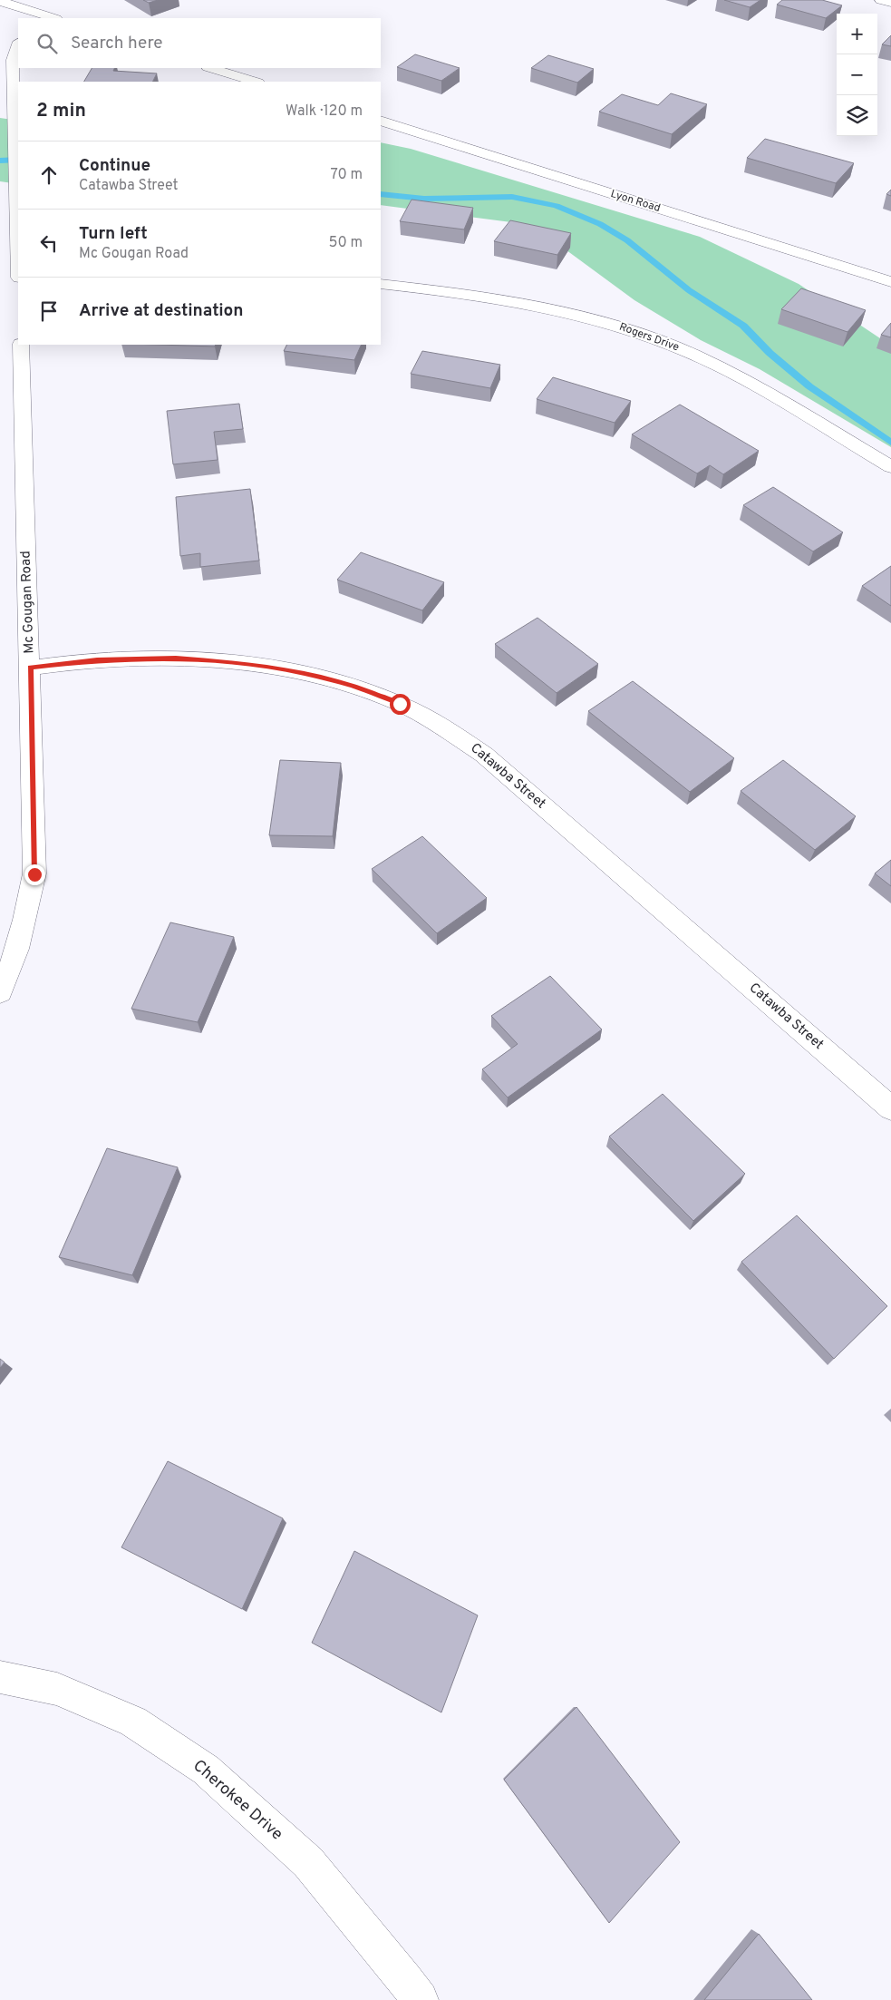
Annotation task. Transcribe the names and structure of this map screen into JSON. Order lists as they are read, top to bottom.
{
  "streets": {
    "street": [
      "Lyon Road",
      "Rogers Drive",
      "Mc Gougan Road",
      "Catawba Street",
      "Cherokee Drive"
    ]
  },
  "crossings": [
    ["Mc Gougan Road", "Catawba Street"]
  ],
  "page": {
    "map_buttons": ["+", "−"],
    "search": "Search here",
    "heading": ["2 min", "Walk · 120 m"],
    "list": [
      ["Continue", "Catawba Street", "70 m"],
      ["Turn left", "Mc Gougan Road", "50 m"],
      "Arrive at destination"
    ]
  }
}
